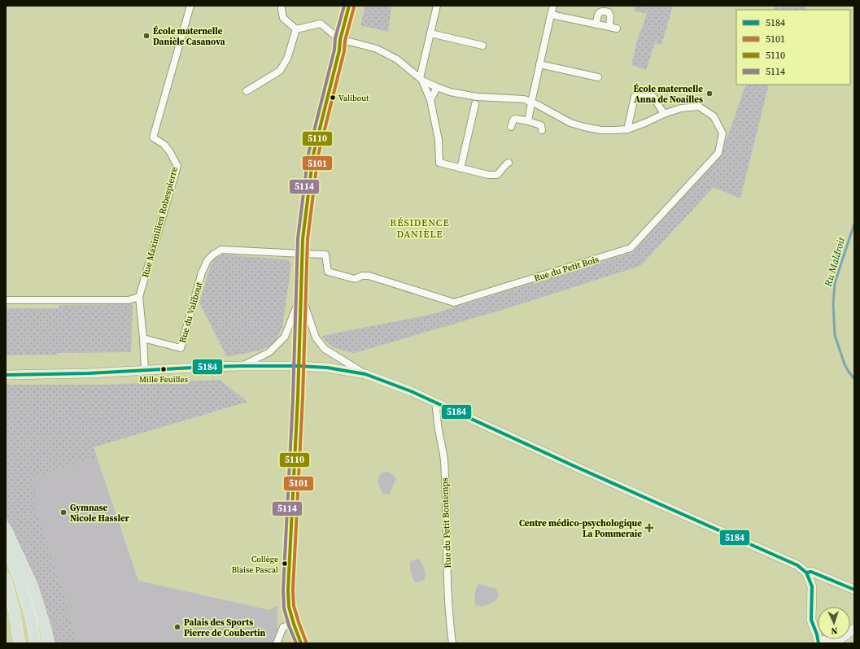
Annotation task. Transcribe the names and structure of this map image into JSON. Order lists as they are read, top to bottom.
{
  "streets": {
    "street": [
      "Rue Maximilien Robespierre",
      "Rue du Petit Bois",
      "Rue du Valibout",
      "Rue du Petit Bontemps"
    ]
  },
  "crossings": [
    ["Rue du Petit Bois", "Rue du Valibout"]
  ],
  "districts": ["RÉSIDENCE DANIÈLE"],
  "water": ["Ru Maldroit"],
  "places": {
    "other": [
      "École maternelle Danièle Casanova",
      "École maternelle Anna de Noailles",
      "Valibout",
      "Mille Feuilles",
      "Gymnase Nicole Hassler",
      "Collège Blaise Pascal",
      "Palais des Sports Pierre de Coubertin"
    ],
    "health": ["Centre médico-psychologique La Pommeraie"]
  },
  "lines": [
    "transit line 5110",
    "transit line 5114",
    "transit line 5101",
    "transit line 5184"
  ],
  "legend": [
    "5184",
    "5101",
    "5110",
    "5114"
  ],
  "north": "bottom"
}
